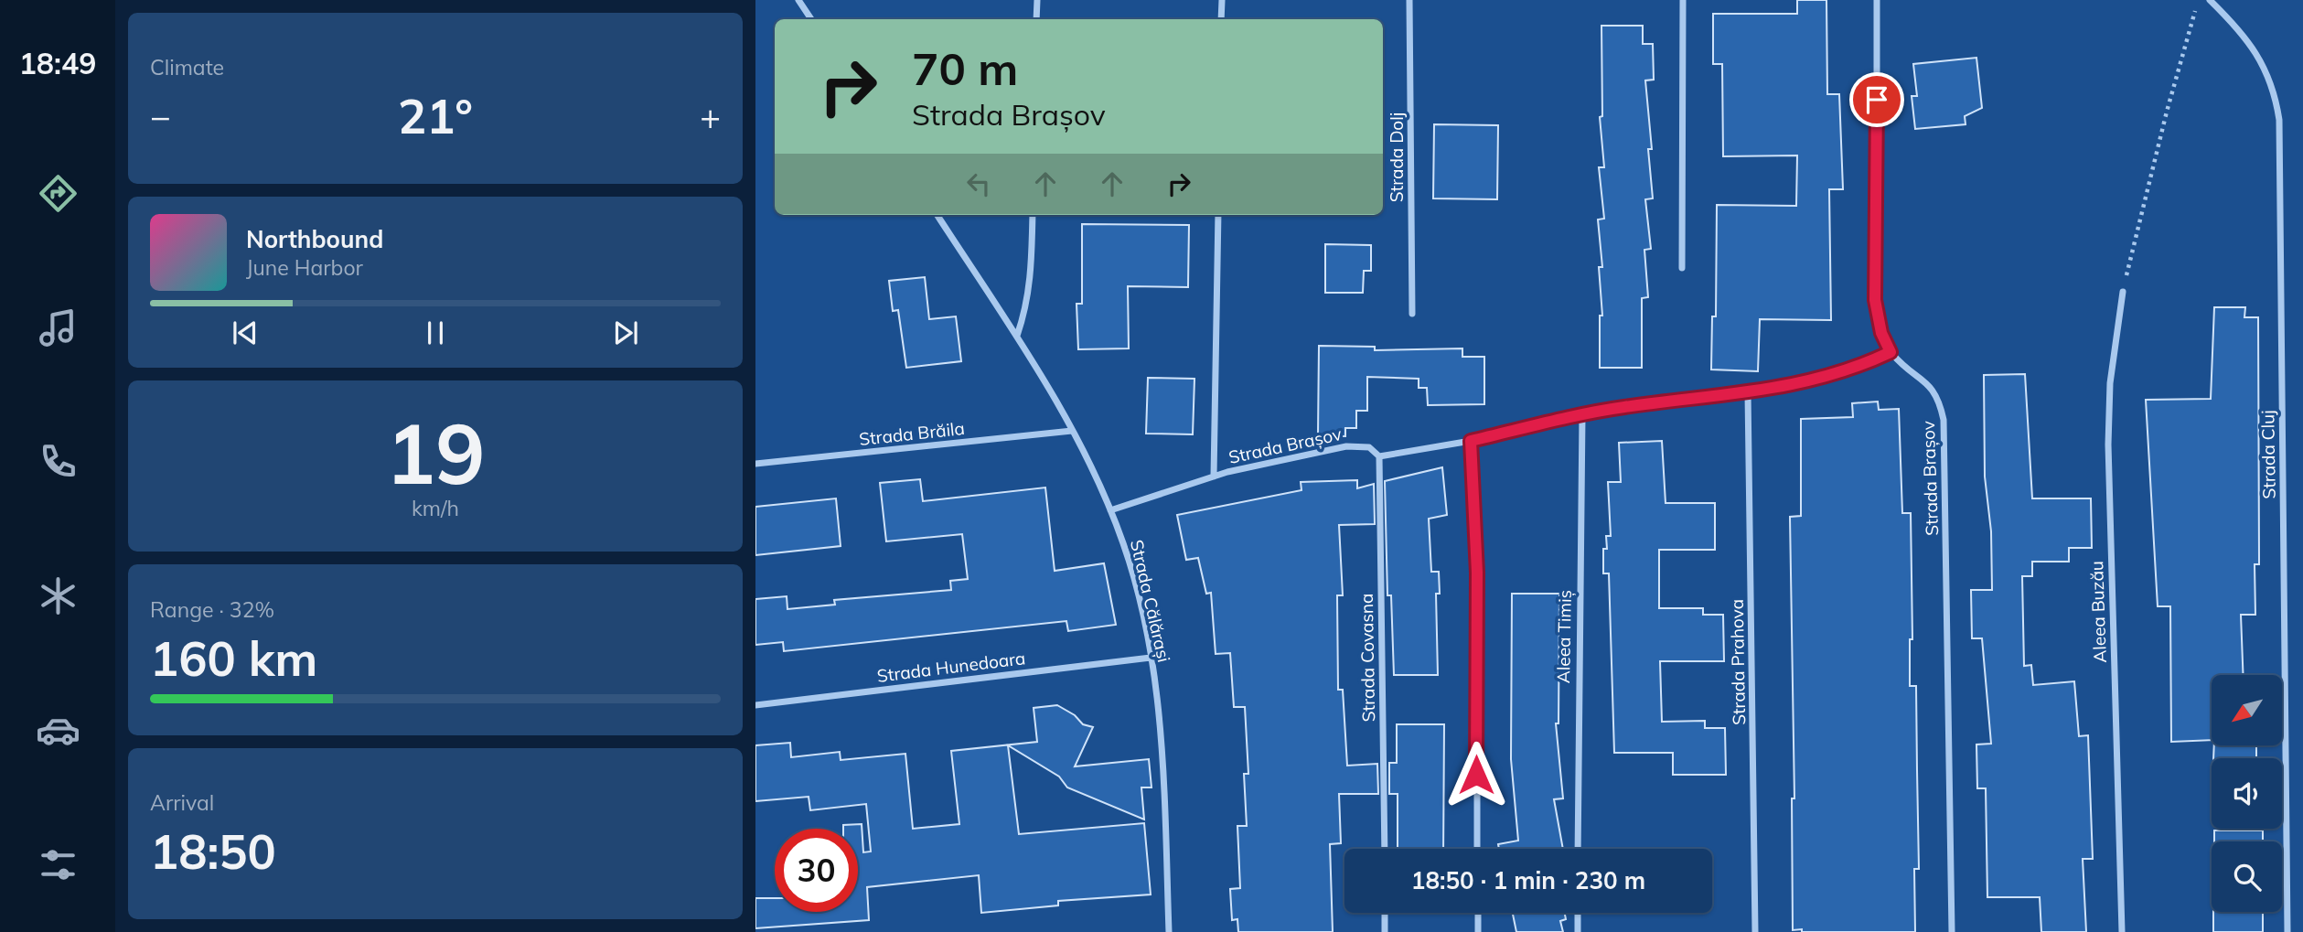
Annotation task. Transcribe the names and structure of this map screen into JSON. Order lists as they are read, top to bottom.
{
  "streets": {
    "street": [
      "Strada Dolj",
      "Strada Brăila",
      "Strada Brașov",
      "Strada Cluj",
      "Strada Călărași",
      "Aleea Buzău",
      "Aleea Timiș",
      "Strada Covasna",
      "Strada Prahova",
      "Strada Hunedoara"
    ]
  },
  "crossings": [
    ["Strada Brăila", "Strada Călărași"],
    ["Strada Brașov", "Strada Călărași"],
    ["Strada Brașov", "Aleea Timiș"],
    ["Strada Brașov", "Strada Covasna"],
    ["Strada Brașov", "Strada Prahova"],
    ["Strada Călărași", "Strada Hunedoara"]
  ],
  "north": "bottom left",
  "page": {
    "tabs": "18:49",
    "tile": [
      "Climate",
      ["19", "km/h"],
      ["Range · 32%", "160 km"],
      ["Arrival", "18:50"]
    ],
    "turn": ["70 m", "Strada Brașov"],
    "heat": ["−", "21°", "+"],
    "song": ["Northbound", "June Harbor"],
    "limit": "30",
    "trip": "18:50 · 1 min · 230 m"
  }
}
